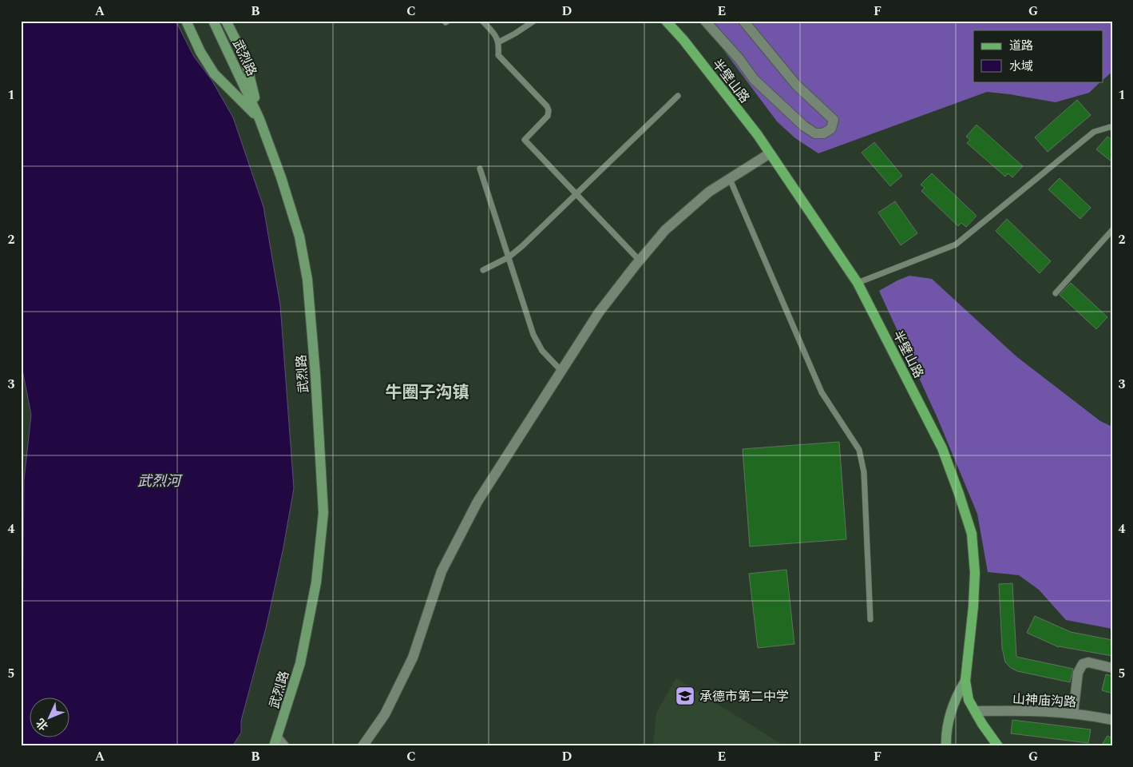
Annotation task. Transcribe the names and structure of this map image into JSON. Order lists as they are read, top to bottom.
{
  "streets": {
    "main road": ["武烈路", "半壁山路"],
    "street": ["山神庙沟路"]
  },
  "crossings": [
    ["半壁山路", "山神庙沟路"]
  ],
  "districts": ["牛圈子沟镇"],
  "water": ["武烈河"],
  "places": {
    "school or university": ["承德市第二中学"]
  },
  "legend": ["道路", "水域"],
  "north": "bottom left",
  "grid": {
    "columns": [
      "A",
      "B",
      "C",
      "D",
      "E",
      "F",
      "G"
    ],
    "rows": [
      "1",
      "2",
      "3",
      "4",
      "5"
    ]
  }
}
